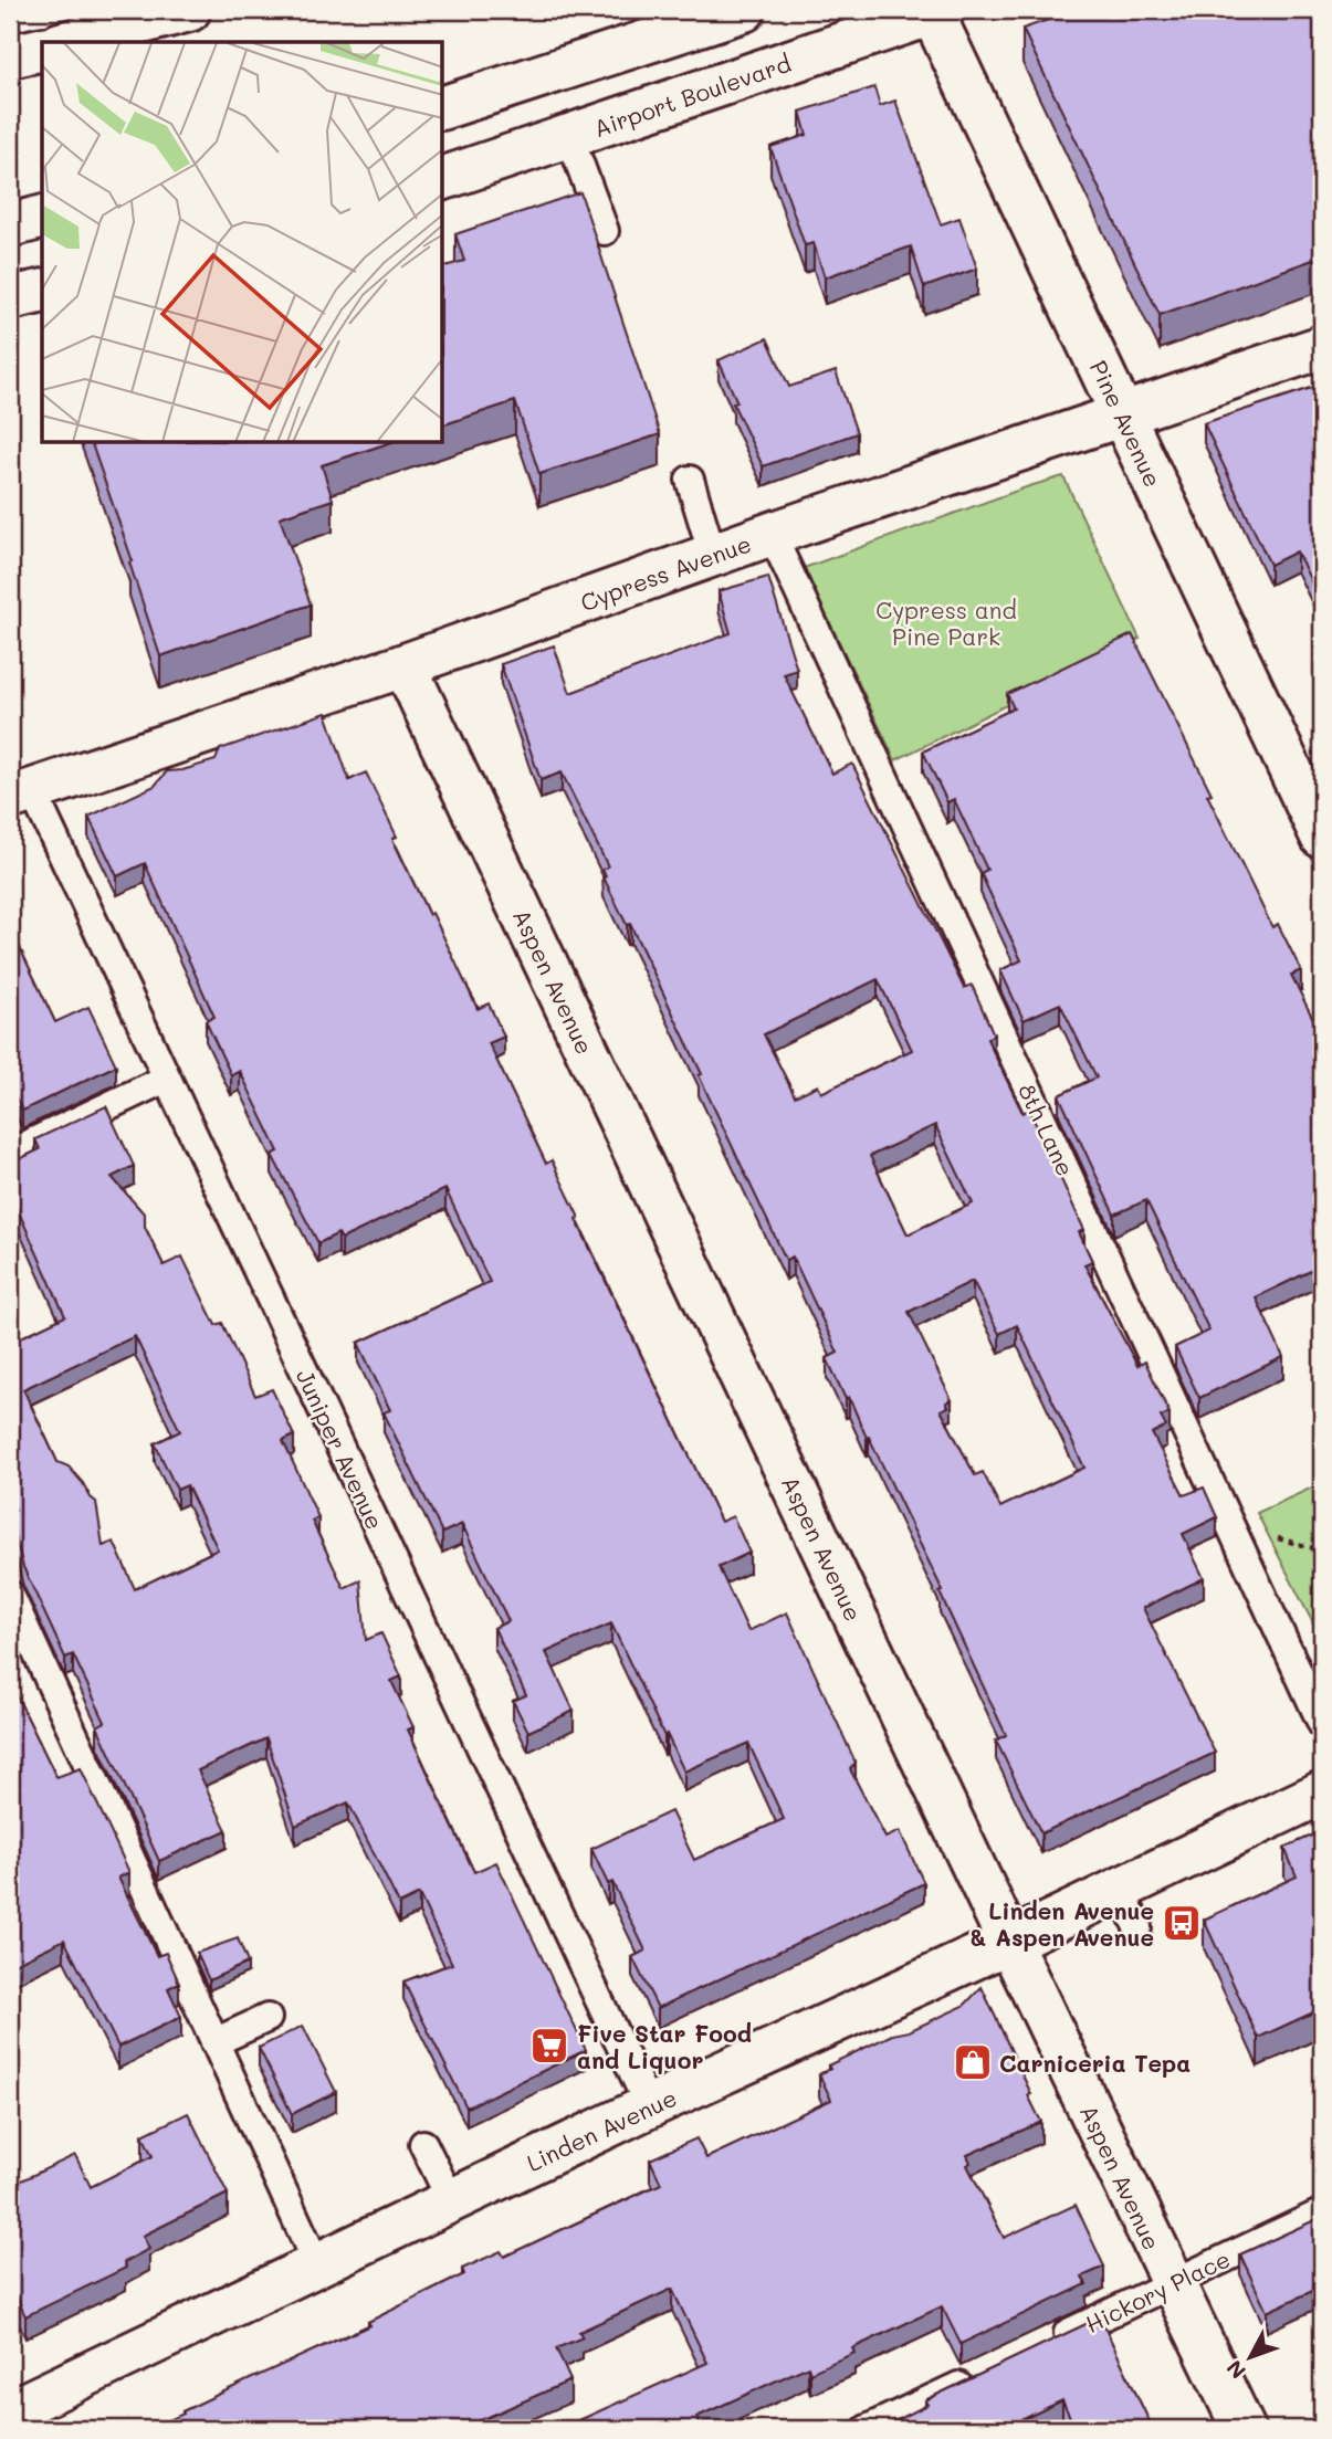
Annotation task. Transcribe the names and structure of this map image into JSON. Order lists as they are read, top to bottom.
{
  "streets": {
    "main road": [
      "Airport Boulevard",
      "Pine Avenue",
      "Cypress Avenue",
      "Aspen Avenue",
      "Linden Avenue"
    ],
    "lane": ["8th Lane", "Juniper Avenue", "Hickory Place"]
  },
  "crossings": [
    ["Airport Boulevard", "Pine Avenue"],
    ["Pine Avenue", "Cypress Avenue"],
    ["Cypress Avenue", "Aspen Avenue"],
    ["Cypress Avenue", "8th Lane"],
    ["Cypress Avenue", "Juniper Avenue"],
    ["Aspen Avenue", "Linden Avenue"],
    ["Aspen Avenue", "Hickory Place"],
    ["Juniper Avenue", "Linden Avenue"]
  ],
  "parks": ["Cypress and Pine Park"],
  "places": {
    "bus stop": ["Linden Avenue & Aspen Avenue"],
    "supermarket": ["Five Star Food and Liquor"],
    "shop": ["Carniceria Tepa"]
  },
  "north": "bottom left"
}
